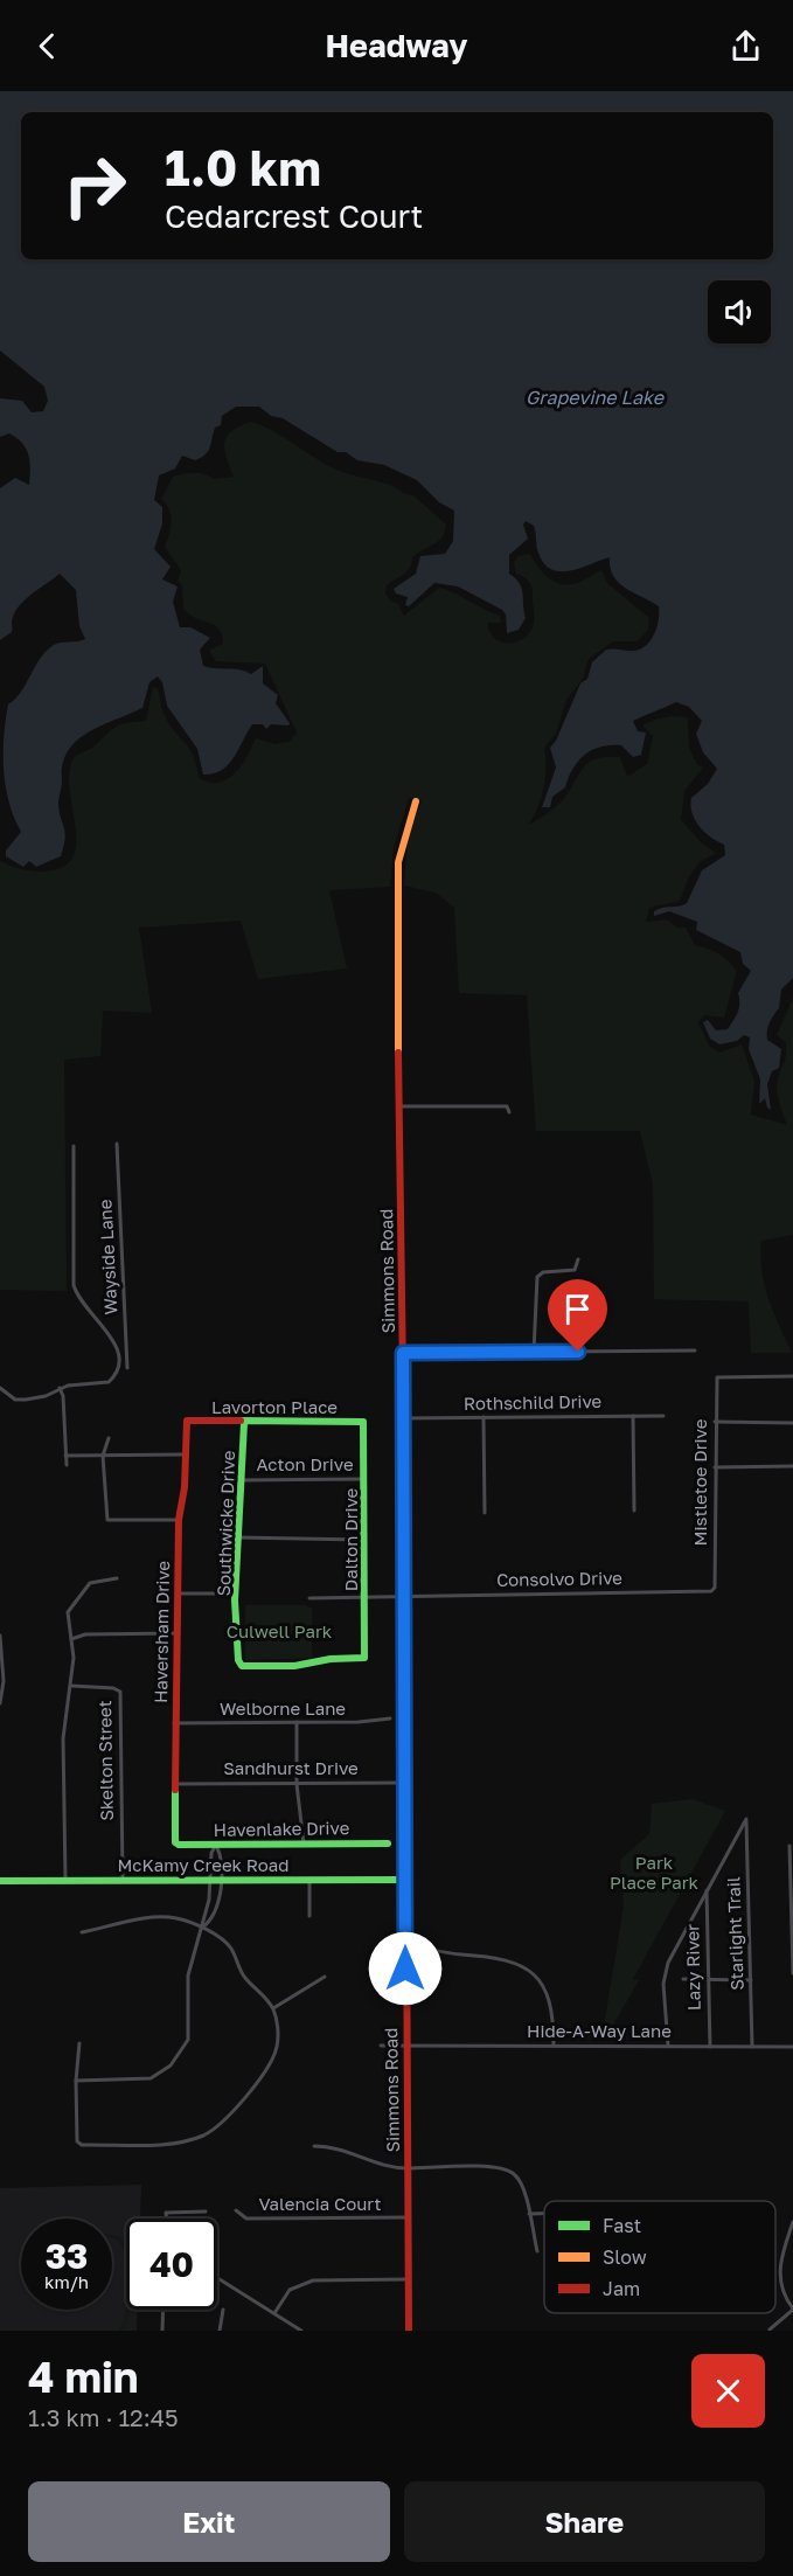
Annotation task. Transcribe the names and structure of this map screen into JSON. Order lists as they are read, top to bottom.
{
  "streets": {
    "street": [
      "Wayside Lane",
      "Simmons Road",
      "Rothschild Drive",
      "Lavorton Place",
      "Acton Drive",
      "Mistletoe Drive",
      "Southwicke Drive",
      "Dalton Drive",
      "Consolvo Drive",
      "Haversham Drive",
      "Welborne Lane",
      "Skelton Street",
      "Sandhurst Drive",
      "Havenlake Drive",
      "McKamy Creek Road",
      "Starlight Trail",
      "Lazy River",
      "Hide-A-Way Lane",
      "Valencia Court"
    ]
  },
  "crossings": [
    ["Simmons Road", "Rothschild Drive"],
    ["Simmons Road", "Consolvo Drive"],
    ["Simmons Road", "Sandhurst Drive"],
    ["Simmons Road", "McKamy Creek Road"],
    ["Simmons Road", "Hide-A-Way Lane"],
    ["Simmons Road", "Valencia Court"],
    ["Lavorton Place", "Southwicke Drive"],
    ["Lavorton Place", "Dalton Drive"],
    ["Lavorton Place", "Haversham Drive"],
    ["Acton Drive", "Southwicke Drive"],
    ["Acton Drive", "Dalton Drive"],
    ["Mistletoe Drive", "Consolvo Drive"],
    ["Southwicke Drive", "Dalton Drive"],
    ["Dalton Drive", "Consolvo Drive"],
    ["Haversham Drive", "Welborne Lane"],
    ["Haversham Drive", "Sandhurst Drive"],
    ["Haversham Drive", "Havenlake Drive"],
    ["Skelton Street", "McKamy Creek Road"],
    ["Starlight Trail", "Lazy River"],
    ["Starlight Trail", "Hide-A-Way Lane"],
    ["Lazy River", "Hide-A-Way Lane"]
  ],
  "water": ["Grapevine Lake"],
  "parks": ["Culwell Park", "Park Place Park"],
  "legend": ["Fast", "Slow", "Jam"],
  "page": {
    "header": "Headway",
    "turn": ["1.0 km", "Cedarcrest Court"],
    "speed": "33 km/h",
    "limit": "40",
    "heading": ["4 min", "1.3 km · 12:45"],
    "buttons": ["Exit", "Share"]
  }
}
